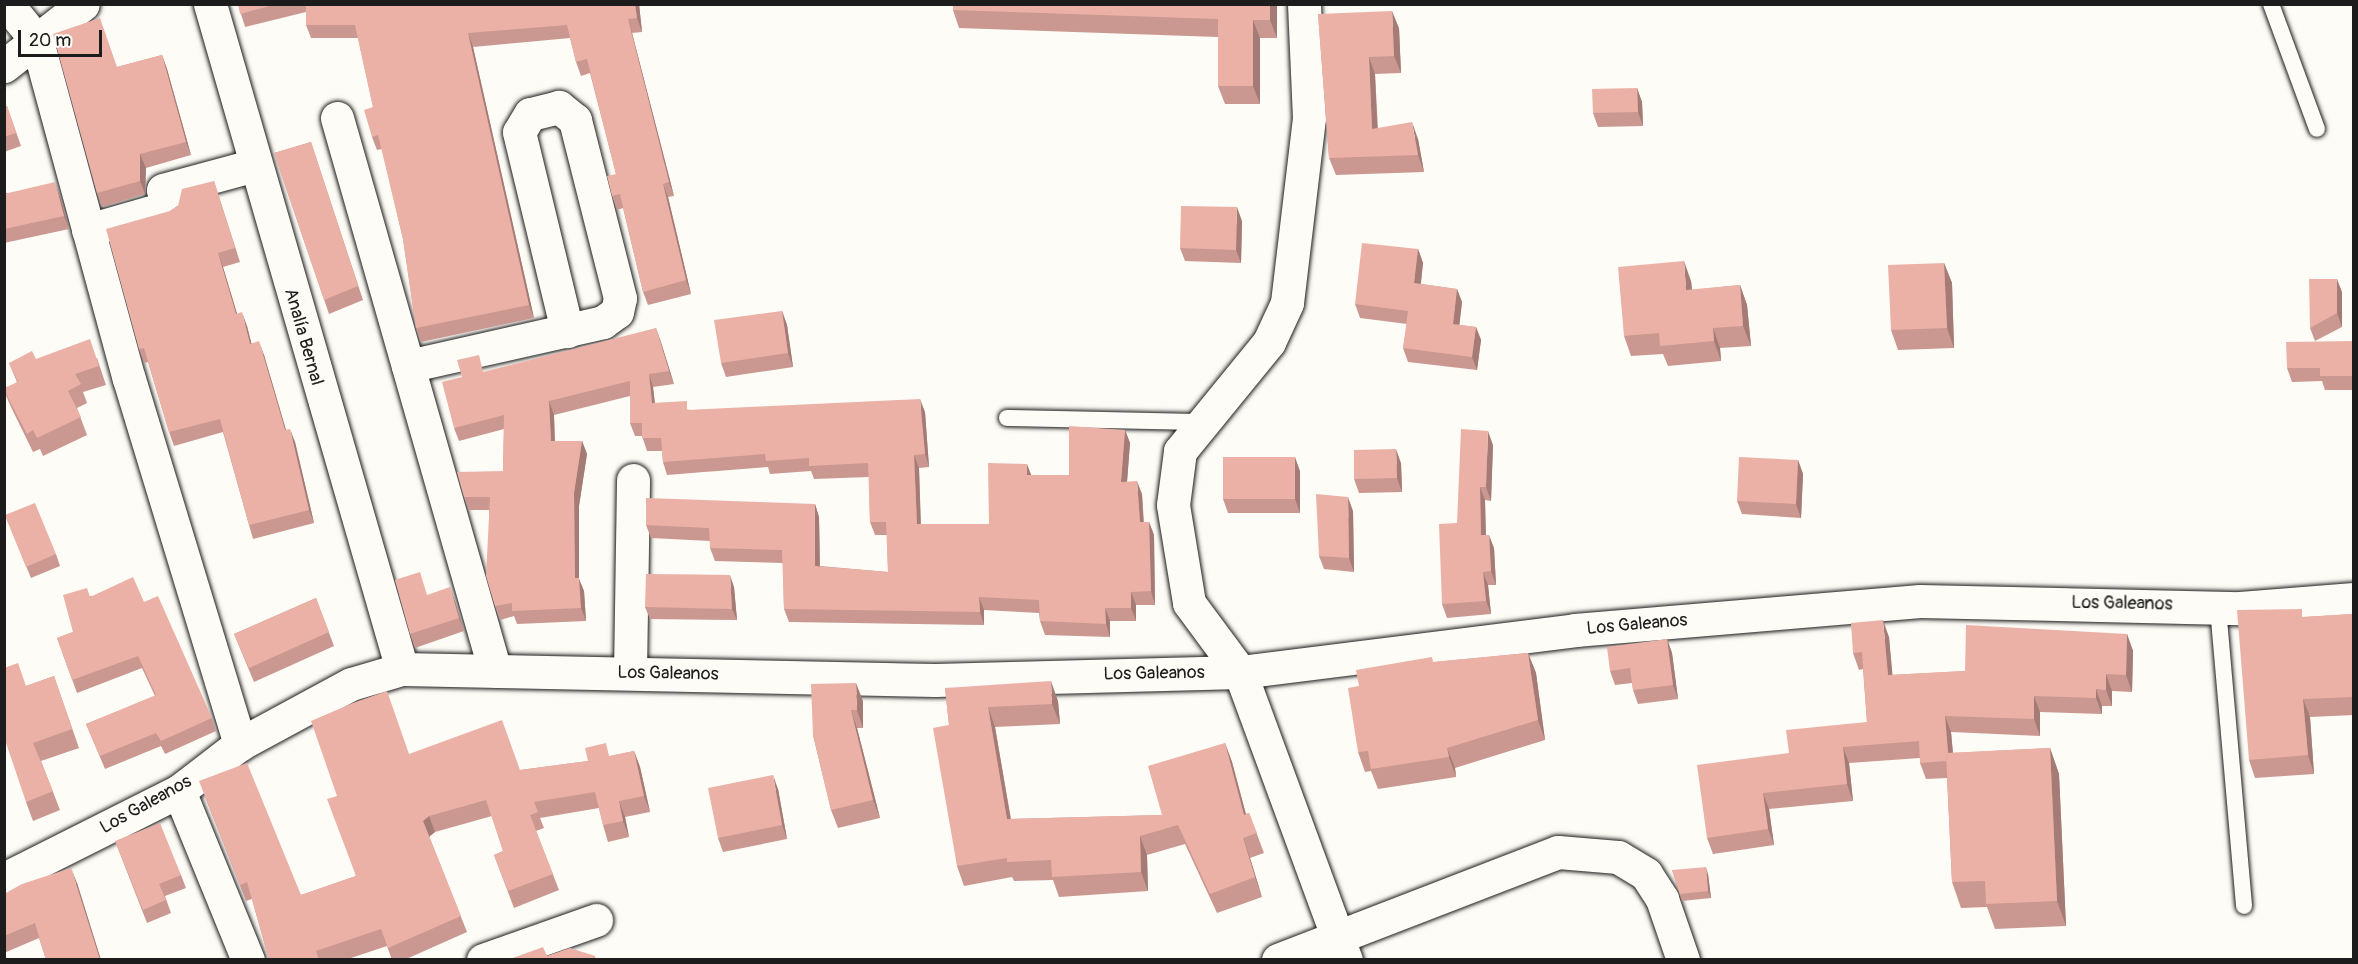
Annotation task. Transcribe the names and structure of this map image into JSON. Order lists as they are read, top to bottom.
{
  "streets": {
    "street": ["Analía Bernal", "Los Galeanos"]
  },
  "crossings": [
    ["Analía Bernal", "Los Galeanos"]
  ],
  "scale_bar": "20 m"
}
